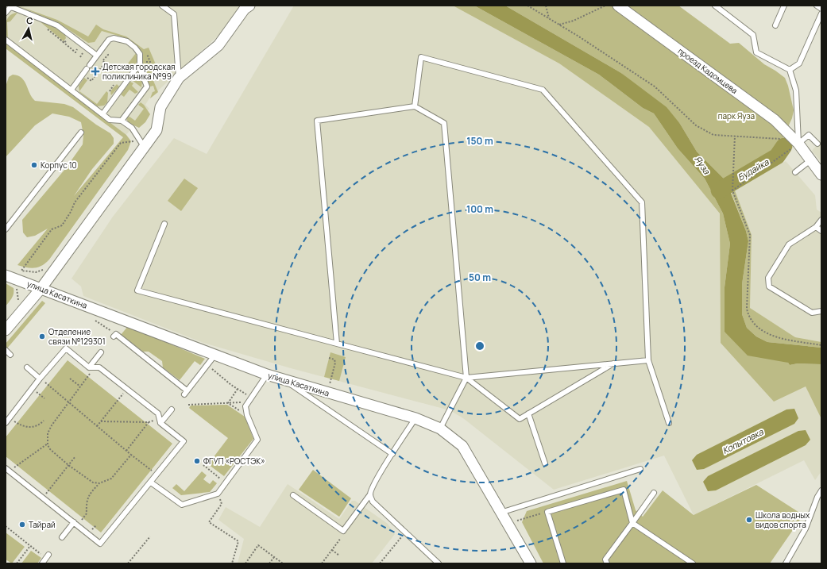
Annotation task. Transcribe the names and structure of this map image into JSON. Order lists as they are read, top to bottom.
{
  "streets": {
    "street": ["проезд Кадомцева", "улица Касаткина"]
  },
  "water": ["Яуза", "Будайка", "Копытовка"],
  "parks": ["парк Яуза"],
  "places": {
    "health": ["Детская городская поликлиника №99"],
    "other": [
      "Корпус 10",
      "Отделение связи №129301",
      "ФГУП «РОСТЭК»",
      "Школа водных видов спорта",
      "Тайрай"
    ]
  },
  "north": "top",
  "rings": ["150 m", "100 m", "50 m"]
}
